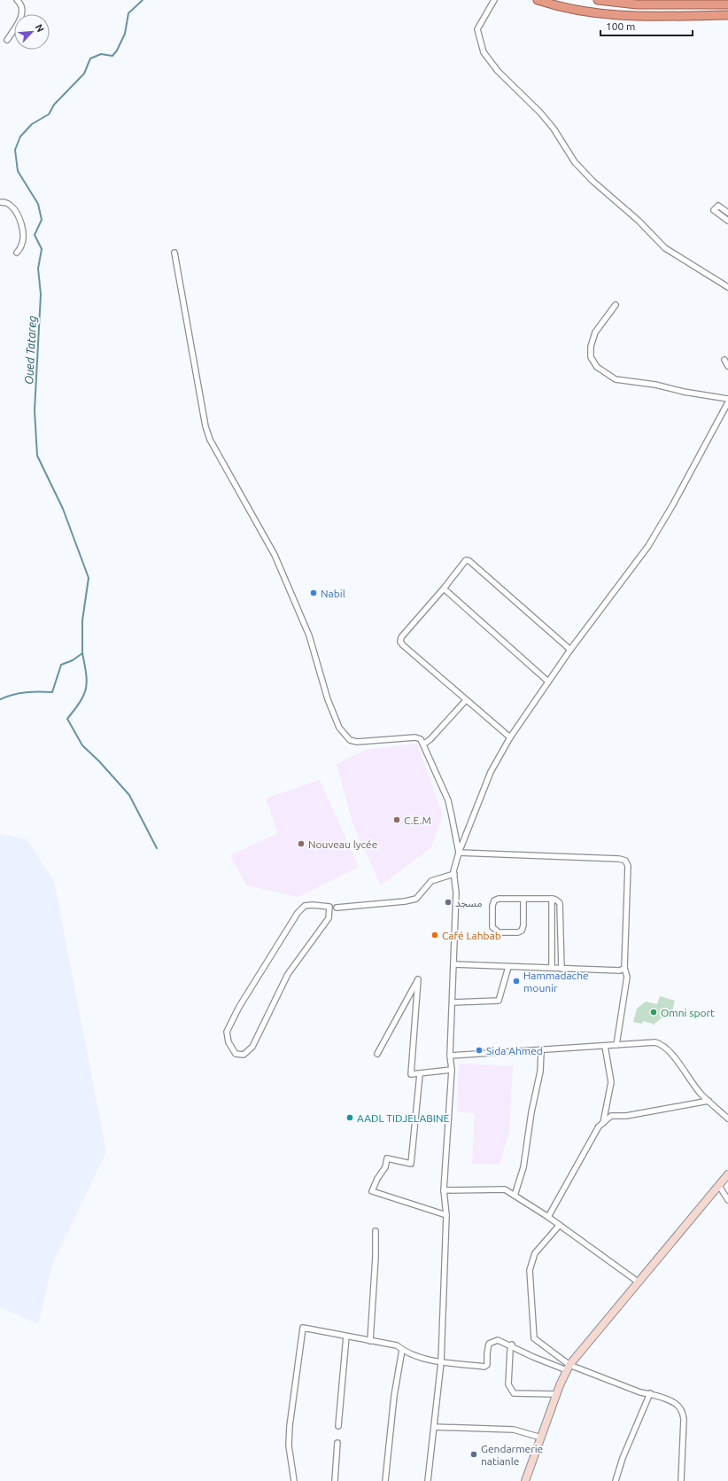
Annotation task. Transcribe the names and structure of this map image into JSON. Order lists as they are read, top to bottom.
{
  "water": ["Oued Tatareg"],
  "places": [
    "Nabil",
    "C.E.M",
    "Nouveau lycée",
    "مسجد",
    "Café Lahbab",
    "Hammadache mounir",
    "Omni sport",
    "Sida Ahmed",
    "AADL TIDJELABINE",
    "Gendarmerie natianle"
  ],
  "scale_bar": "100 m",
  "north": "top right"
}
